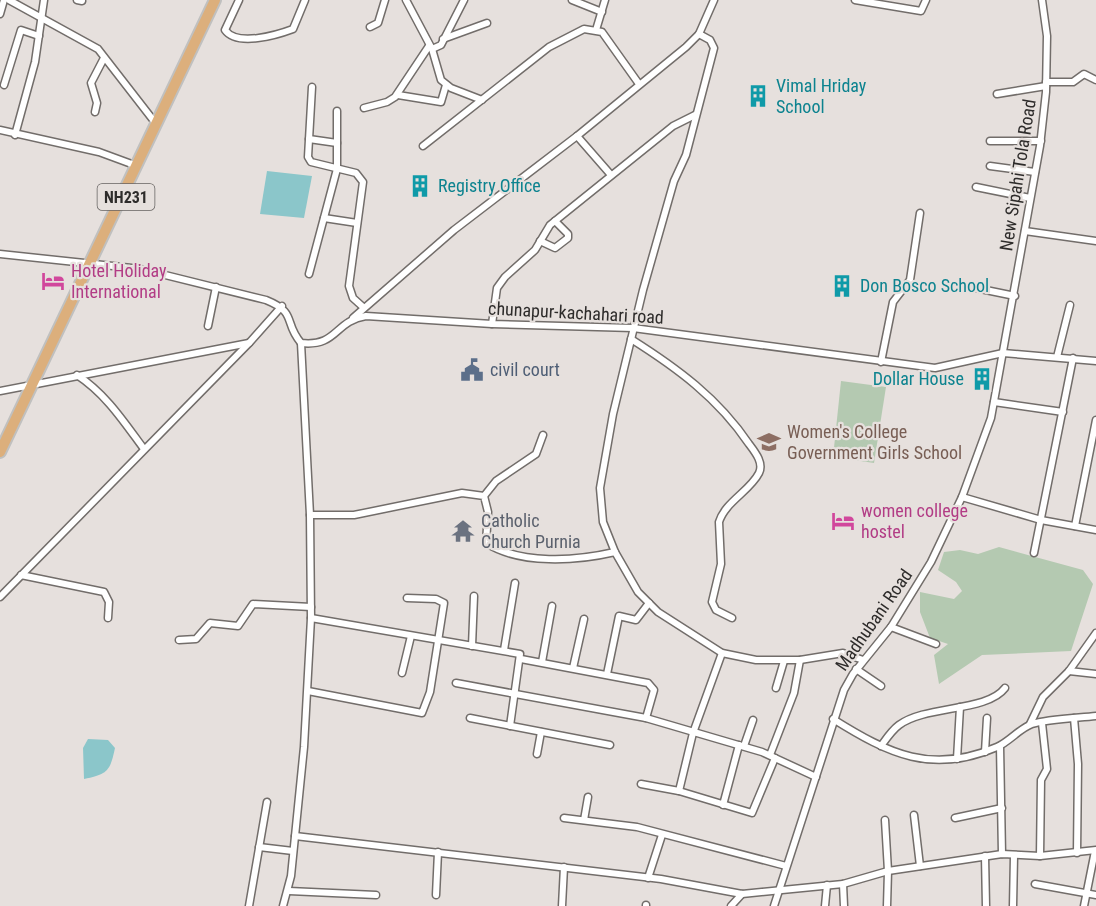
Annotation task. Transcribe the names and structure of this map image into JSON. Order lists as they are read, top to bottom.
{
  "streets": {
    "highway": ["NH231"],
    "street": ["New Sipahi Tola Road", "chunapur-kachahari road", "Madhubani Road"]
  },
  "crossings": [
    ["New Sipahi Tola Road", "chunapur-kachahari road"],
    ["New Sipahi Tola Road", "Madhubani Road"],
    ["chunapur-kachahari road", "Madhubani Road"]
  ],
  "places": {
    "building": [
      "Vimal Hriday School",
      "Registry Office",
      "Don Bosco School",
      "Dollar House"
    ],
    "hotel": ["Hotel Holiday International", "women college hostel"],
    "public building": ["civil court"],
    "school or university": ["Women's College Government Girls School"],
    "temple": ["Catholic Church Purnia"]
  }
}
